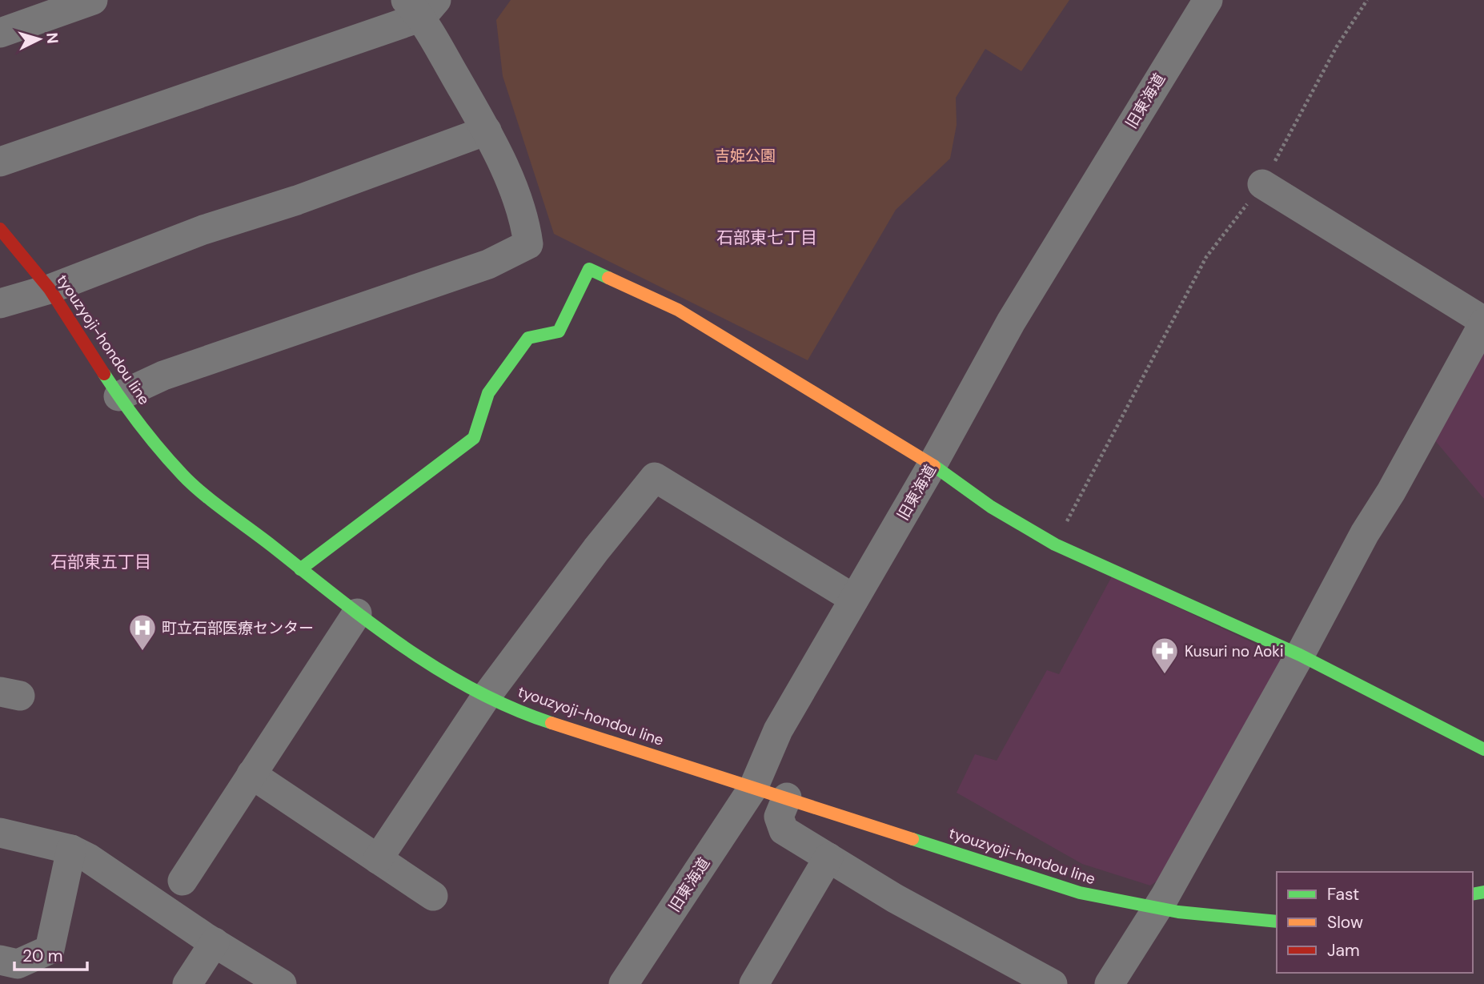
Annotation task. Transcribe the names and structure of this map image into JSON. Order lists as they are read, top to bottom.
{
  "streets": {
    "main road": ["tyouzyoji-hondou line"],
    "street": ["旧東海道"]
  },
  "crossings": [
    ["旧東海道", "tyouzyoji-hondou line"]
  ],
  "districts": ["石部東七丁目", "石部東五丁目"],
  "parks": ["吉姫公園"],
  "places": {
    "hospital": ["町立石部医療センター"],
    "pharmacy": ["Kusuri no Aoki"]
  },
  "legend": ["Fast", "Slow", "Jam"],
  "scale_bar": "20 m",
  "north": "right"
}
